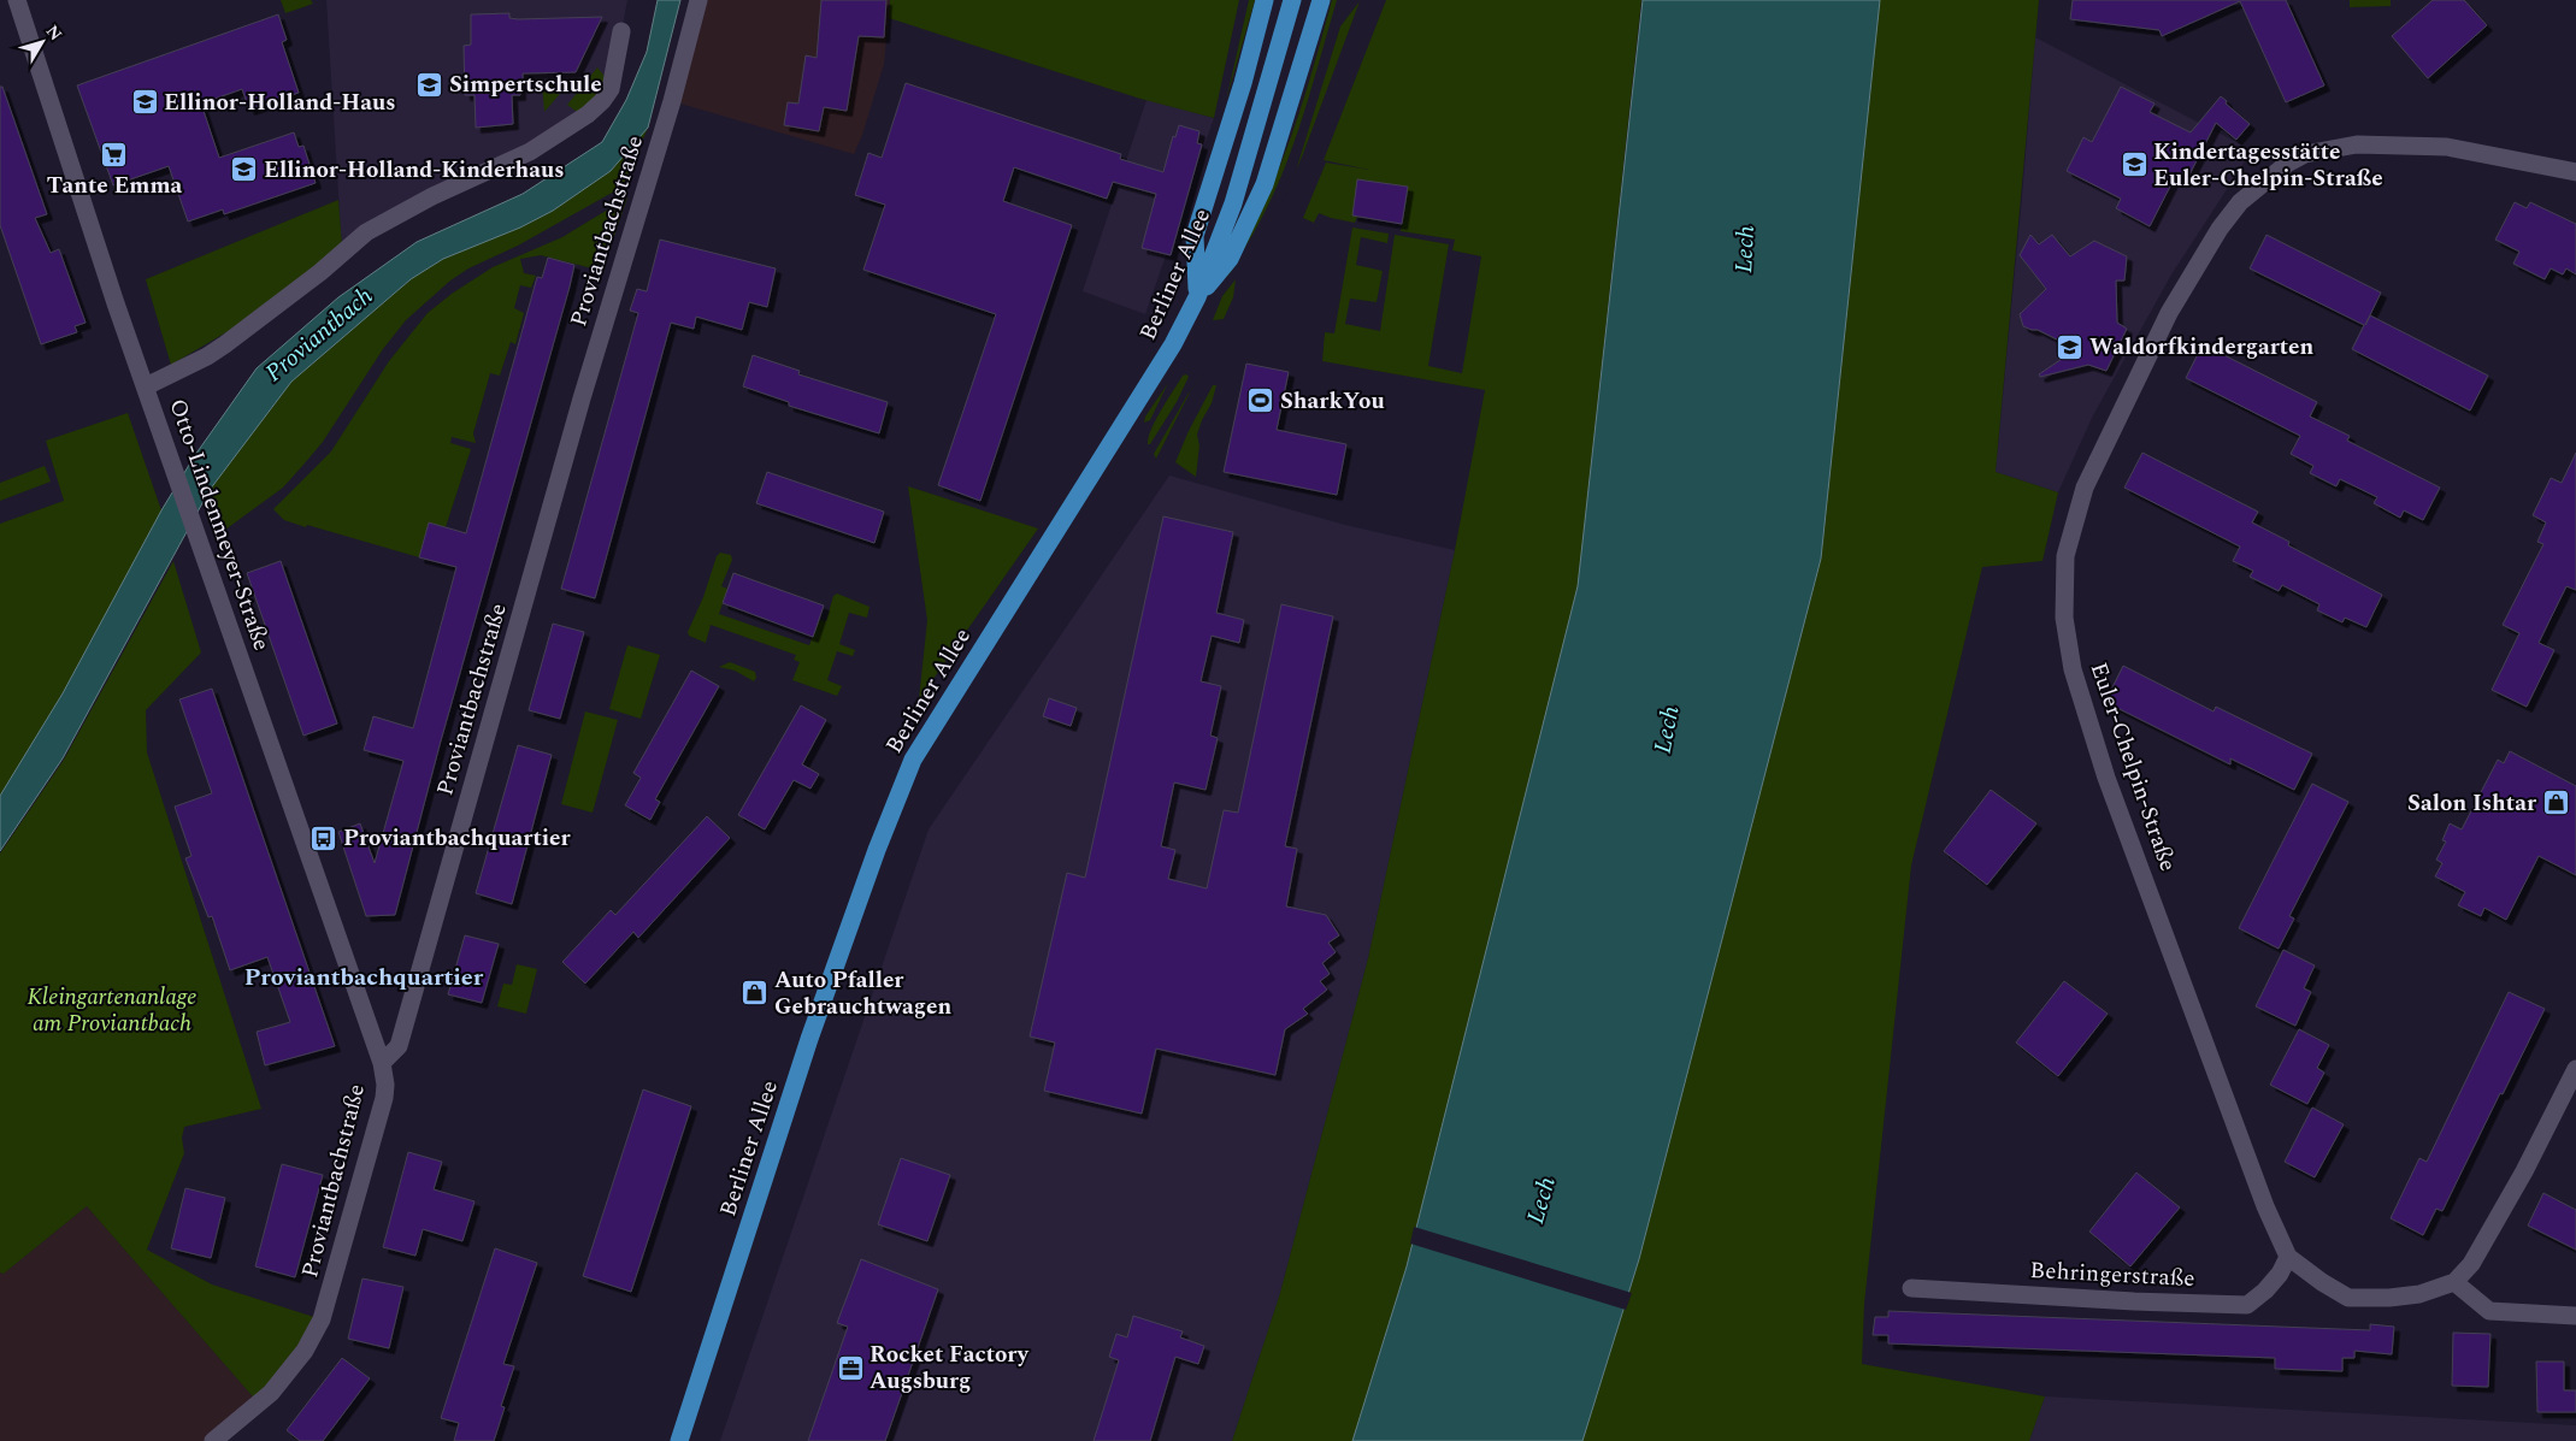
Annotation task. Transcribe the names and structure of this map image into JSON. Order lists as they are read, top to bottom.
{
  "streets": {
    "main road": ["Berliner Allee"],
    "street": [
      "Proviantbachstraße",
      "Otto-Lindenmeyer-Straße",
      "Euler-Chelpin-Straße",
      "Behringerstraße"
    ]
  },
  "crossings": [
    ["Proviantbachstraße", "Otto-Lindenmeyer-Straße"],
    ["Euler-Chelpin-Straße", "Behringerstraße"]
  ],
  "districts": ["Proviantbachquartier"],
  "water": ["Lech", "Proviantbach"],
  "parks": ["Kleingartenanlage am Proviantbach"],
  "places": {
    "school or university": [
      "Simpertschule",
      "Ellinor-Holland-Haus",
      "Kindertagesstätte Euler-Chelpin-Straße",
      "Ellinor-Holland-Kinderhaus",
      "Waldorfkindergarten"
    ],
    "supermarket": ["Tante Emma"],
    "sports": ["SharkYou"],
    "shop": ["Salon Ishtar", "Auto Pfaller Gebrauchtwagen"],
    "bus stop": ["Proviantbachquartier"],
    "office": ["Rocket Factory Augsburg"]
  },
  "north": "top right"
}
